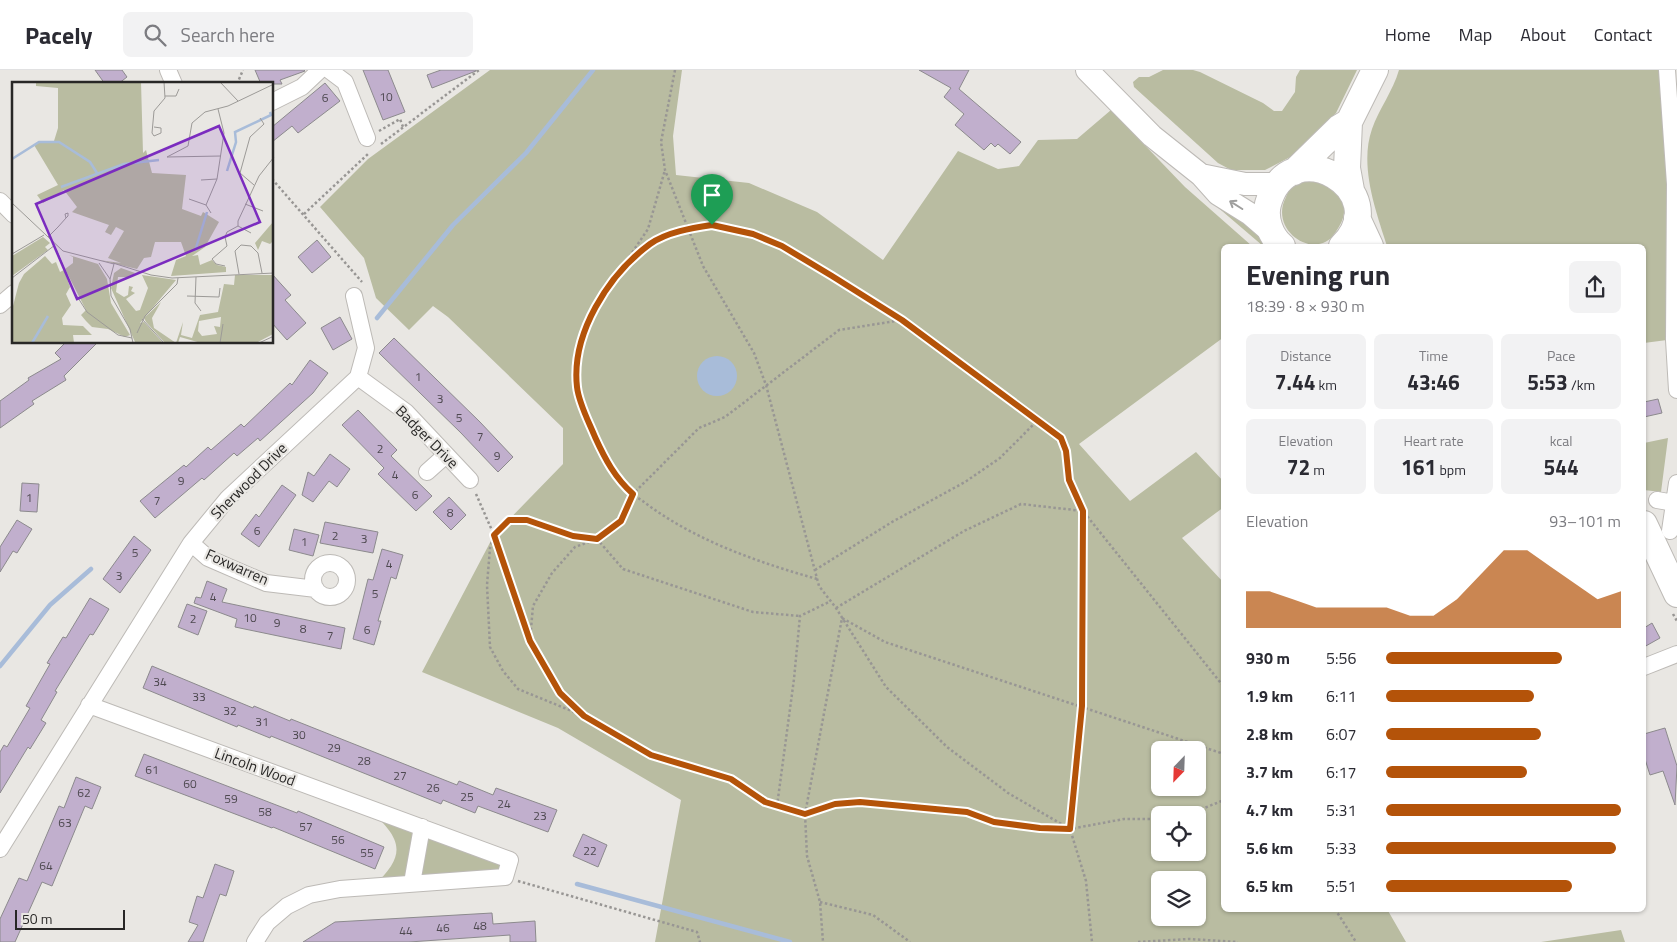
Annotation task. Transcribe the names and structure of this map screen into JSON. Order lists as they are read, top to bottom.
{
  "streets": {
    "street": [
      "Badger Drive",
      "Sherwood Drive",
      "Foxwarren",
      "Lincoln Wood"
    ]
  },
  "crossings": [
    ["Badger Drive", "Sherwood Drive"],
    ["Sherwood Drive", "Foxwarren"],
    ["Sherwood Drive", "Lincoln Wood"]
  ],
  "house_numbers": [
    "10",
    "6",
    "1",
    "3",
    "5",
    "7",
    "2",
    "9",
    "4",
    "9",
    "6",
    "1",
    "7",
    "8",
    "6",
    "2",
    "3",
    "1",
    "5",
    "4",
    "3",
    "5",
    "4",
    "10",
    "2",
    "9",
    "8",
    "6",
    "7",
    "34",
    "33",
    "32",
    "31",
    "30",
    "29",
    "28",
    "61",
    "27",
    "60",
    "26",
    "62",
    "25",
    "59",
    "24",
    "58",
    "23",
    "63",
    "57",
    "56",
    "22",
    "55",
    "64",
    "48",
    "46",
    "44"
  ],
  "scale_bar": "50 m",
  "north": "bottom left",
  "page": {
    "header": "Pacely",
    "search": "Search here",
    "nav": [
      "Home",
      "Map",
      "About",
      "Contact"
    ],
    "heading": ["Evening run", "18:39 · 8 × 930 m"],
    "stats": [
      ["Distance", "7.44 km"],
      ["Time", "43:46"],
      ["Pace", "5:53 /km"],
      ["Elevation", "72 m"],
      ["Heart rate", "161 bpm"],
      ["kcal", "544"]
    ],
    "chart": ["Elevation", "93–101 m"],
    "list": [
      {
        "name": "930 m",
        "note": "5:56"
      },
      {
        "name": "1.9 km",
        "note": "6:11"
      },
      {
        "name": "2.8 km",
        "note": "6:07"
      },
      {
        "name": "3.7 km",
        "note": "6:17"
      },
      {
        "name": "4.7 km",
        "note": "5:31"
      },
      {
        "name": "5.6 km",
        "note": "5:33"
      },
      {
        "name": "6.5 km",
        "note": "5:51"
      }
    ],
    "scale": "50 m"
  }
}
